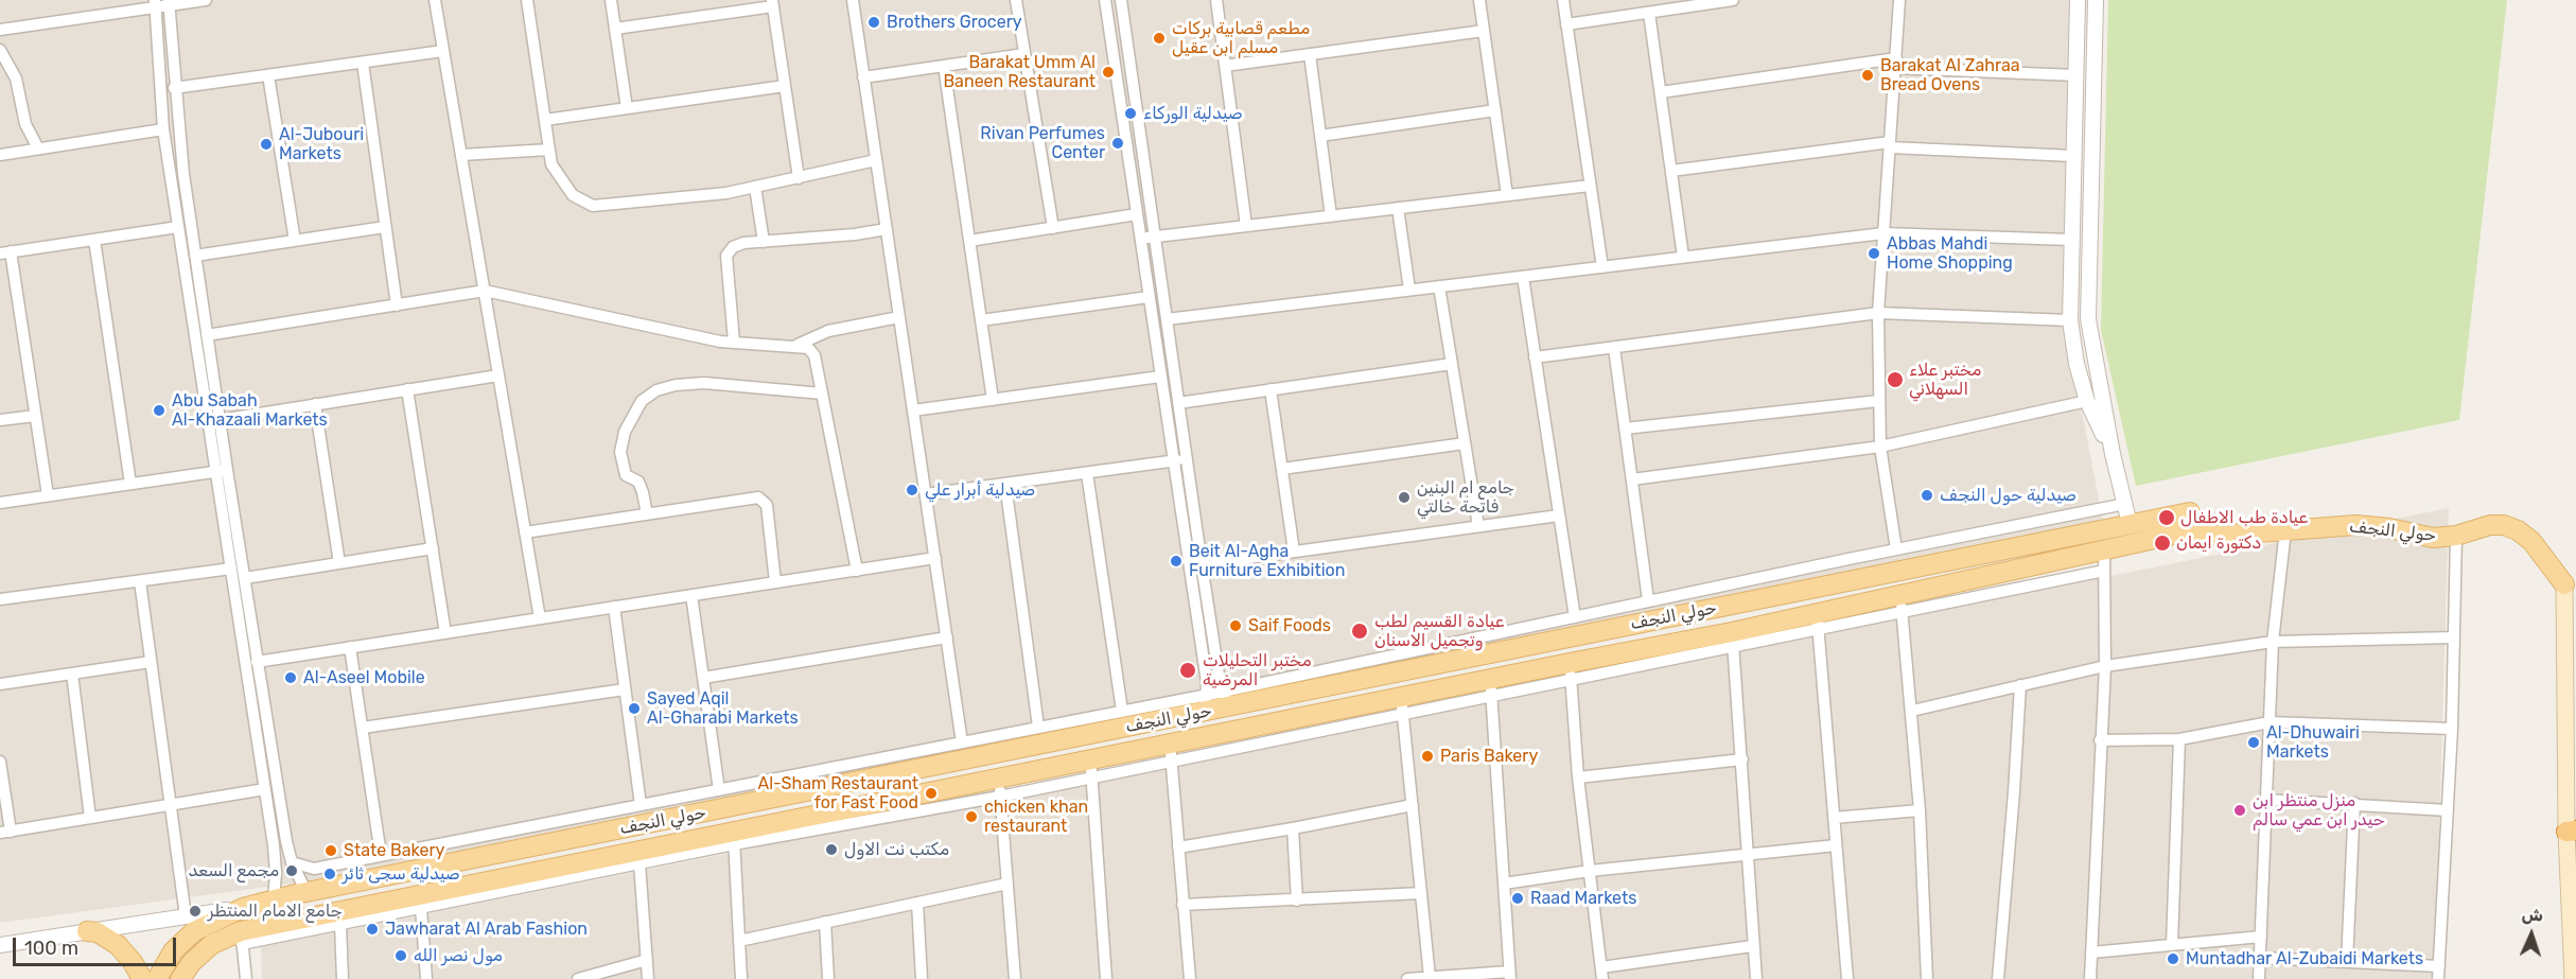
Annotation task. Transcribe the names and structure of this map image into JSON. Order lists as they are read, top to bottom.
{
  "streets": {
    "main road": ["حولي النجف"]
  },
  "places": [
    "Brothers Grocery",
    "مطعم قصابية بركات مسلم ابن عقيل",
    "Barakat Umm Al Baneen Restaurant",
    "Barakat Al Zahraa Bread Ovens",
    "صيدلية الوركاء",
    "Rivan Perfumes Center",
    "Al-Jubouri Markets",
    "Abbas Mahdi Home Shopping",
    "مختبر علاء السهلاني",
    "Abu Sabah Al-Khazaali Markets",
    "صيدلية أبرار علي",
    "صيدلية حول النجف",
    "جامع ام البنين فاتحة خالتي",
    "عيادة طب الاطفال",
    "دكتورة ايمان",
    "Beit Al-Agha Furniture Exhibition",
    "Saif Foods",
    "عيادة القسيم لطب وتجميل الاسنان",
    "مختبر التحليلات المرضية",
    "Al-Aseel Mobile",
    "Sayed Aqil Al-Gharabi Markets",
    "Al-Dhuwairi Markets",
    "Paris Bakery",
    "Al-Sham Restaurant for Fast Food",
    "منزل منتظر ابن حيدر ابن عمي سالم",
    "chicken khan restaurant",
    "مكتب نت الاول",
    "State Bakery",
    "مجمع السعد",
    "صيدلية سجى ثائر",
    "Raad Markets",
    "جامع الامام المنتظر",
    "Jawharat Al Arab Fashion",
    "مول نصر الله",
    "Muntadhar Al-Zubaidi Markets"
  ],
  "scale_bar": "100 m",
  "north": "top"
}
